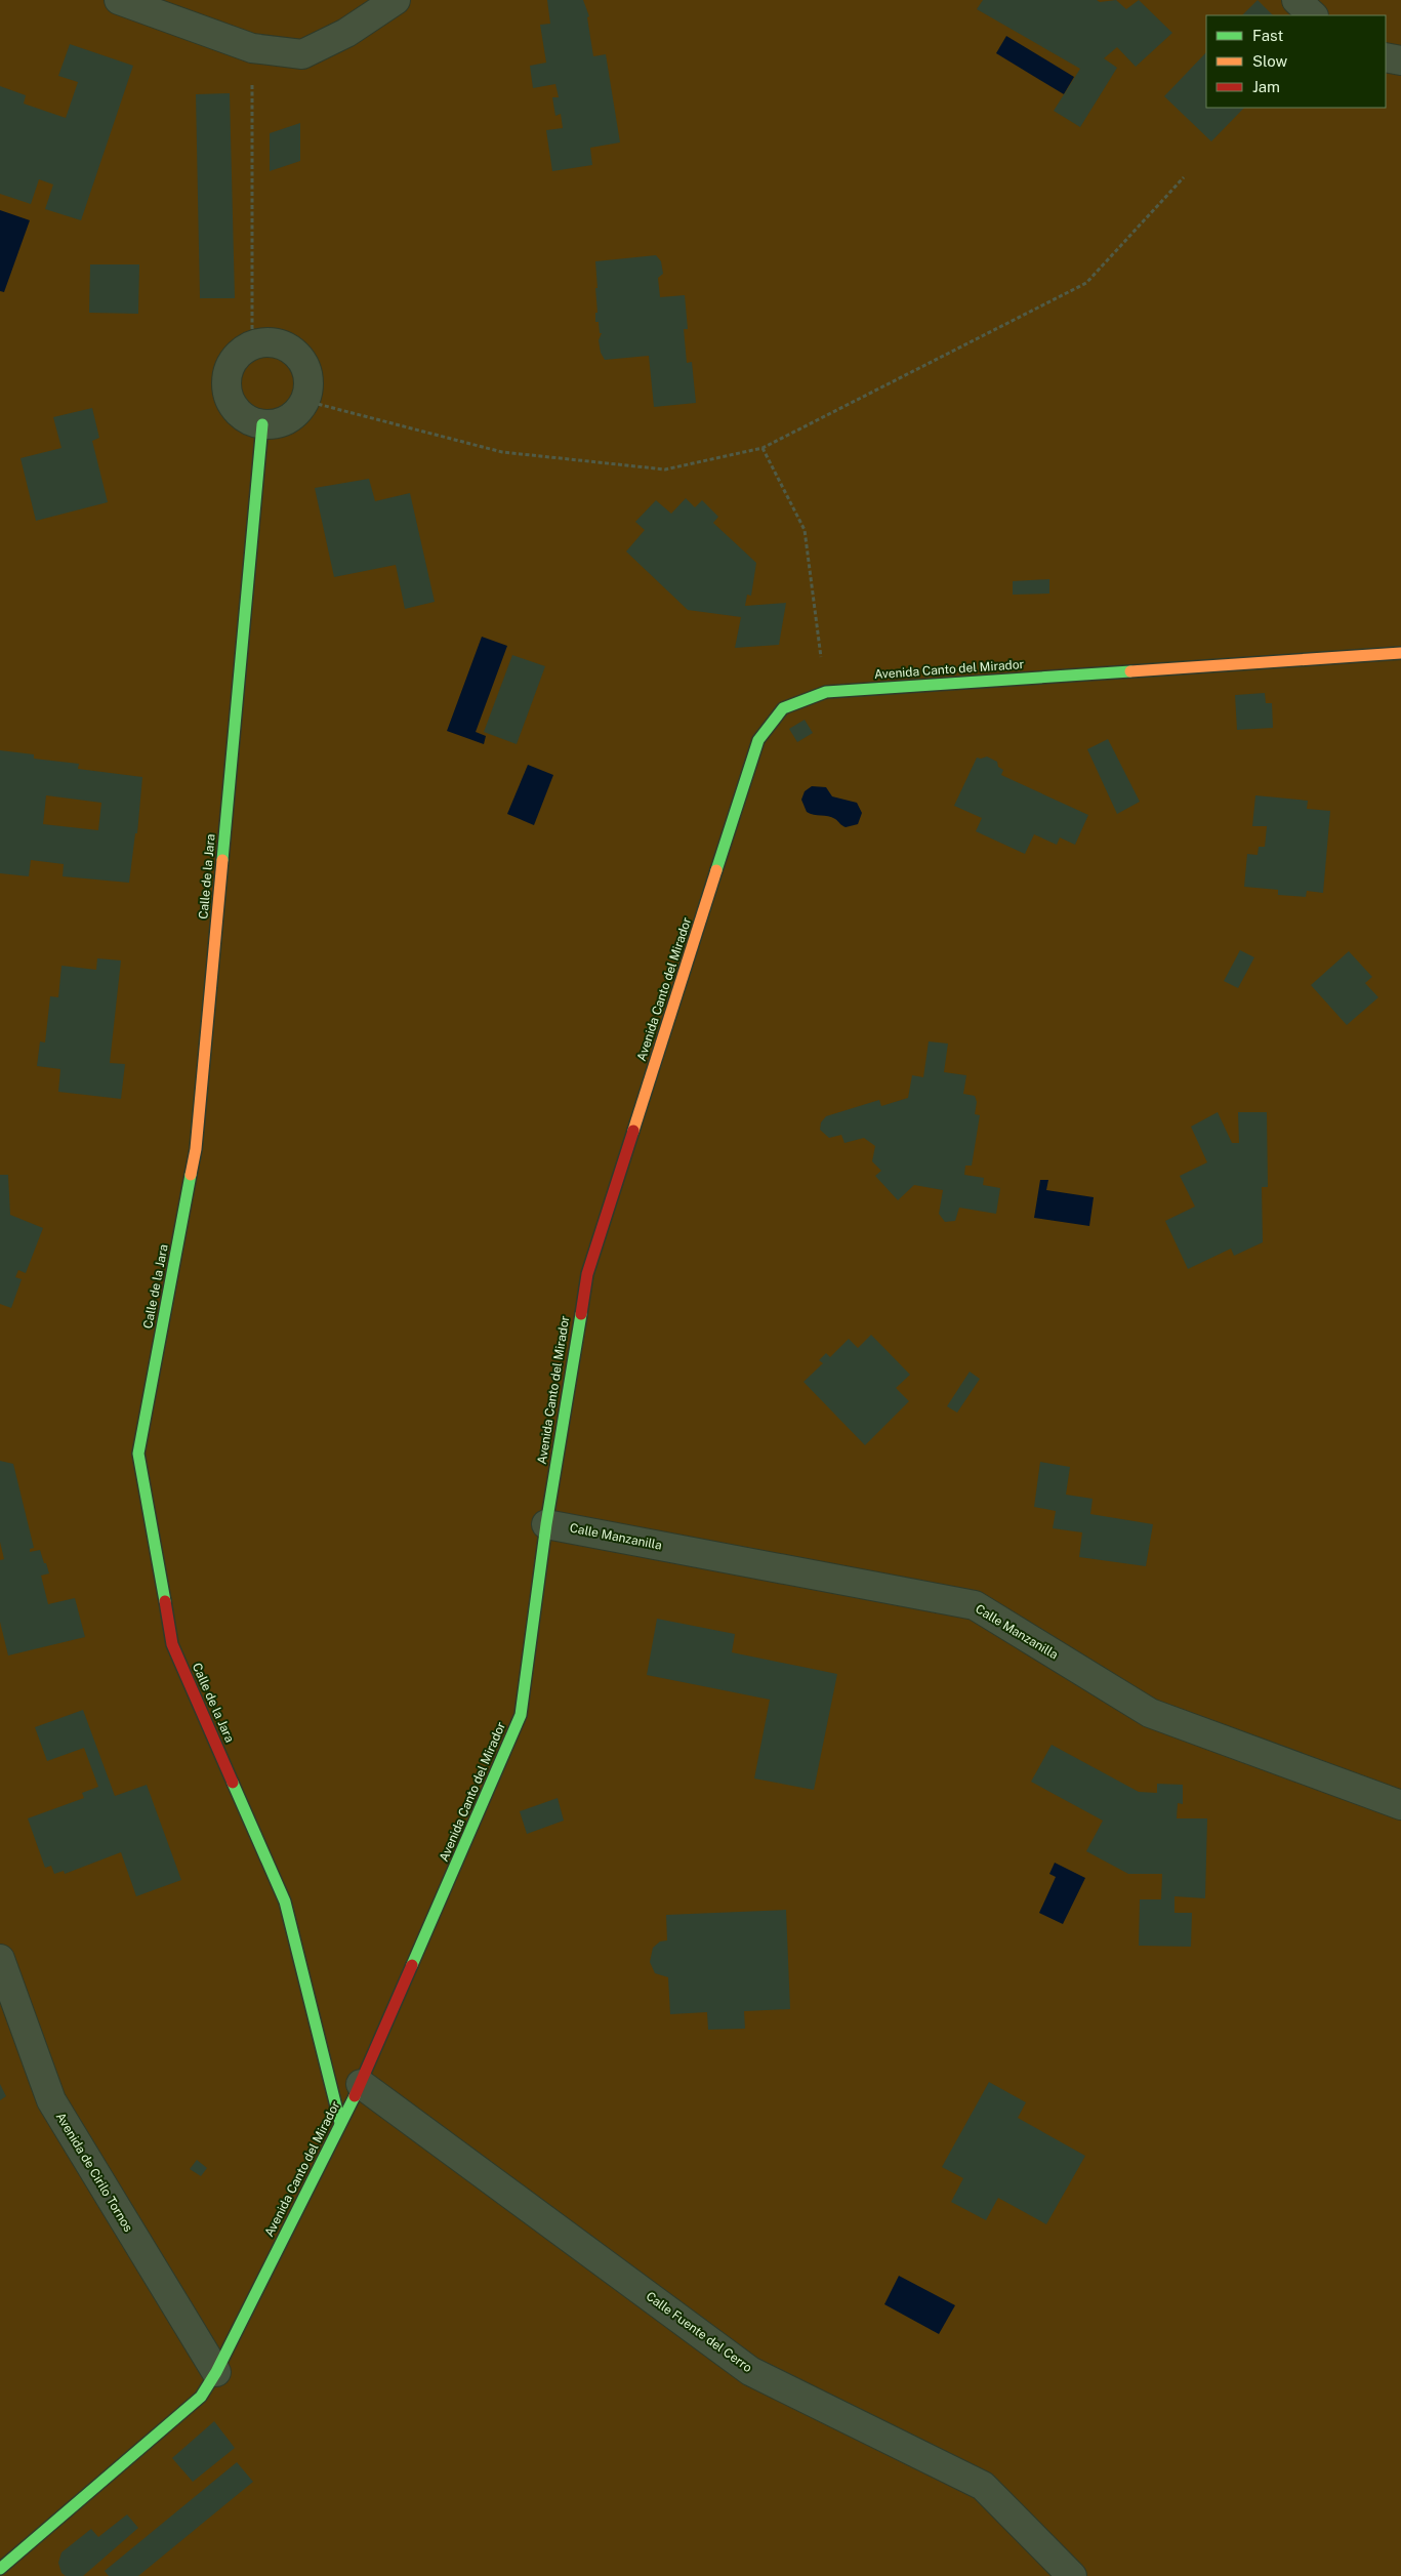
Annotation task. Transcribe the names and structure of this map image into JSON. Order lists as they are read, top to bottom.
{
  "streets": {
    "street": [
      "Avenida Canto del Mirador",
      "Calle de la Jara",
      "Calle Manzanilla",
      "Avenida de Cirilo Tornos",
      "Calle Fuente del Cerro"
    ]
  },
  "crossings": [
    ["Avenida Canto del Mirador", "Calle de la Jara"],
    ["Avenida Canto del Mirador", "Calle Manzanilla"],
    ["Avenida Canto del Mirador", "Avenida de Cirilo Tornos"],
    ["Avenida Canto del Mirador", "Calle Fuente del Cerro"]
  ],
  "legend": ["Fast", "Slow", "Jam"]
}
